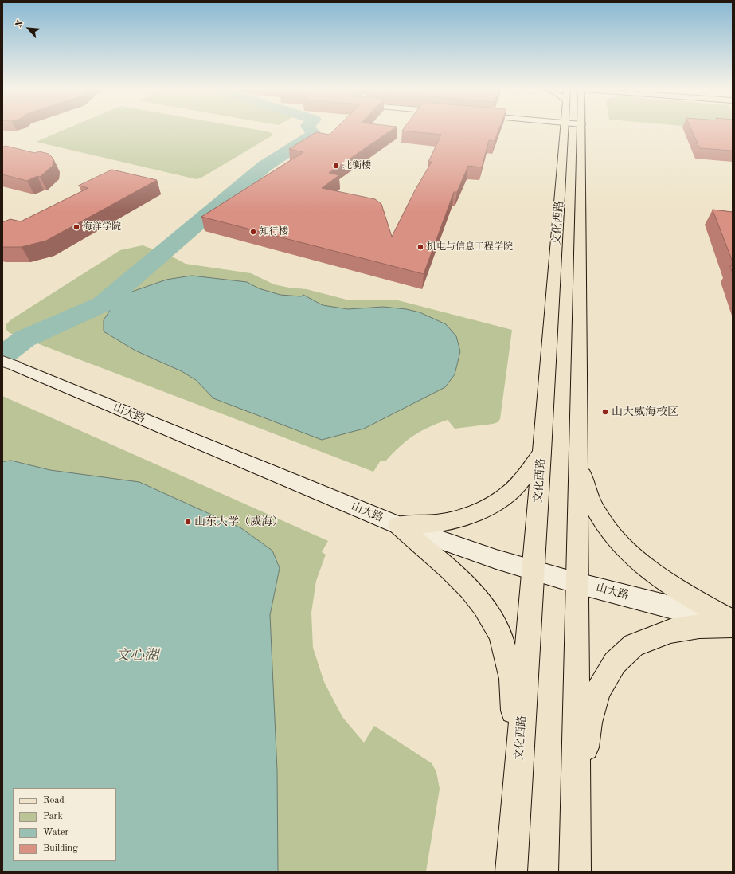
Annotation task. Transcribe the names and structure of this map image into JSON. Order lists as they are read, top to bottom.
{
  "streets": {
    "main road": ["文化西路", "山大路"]
  },
  "crossings": [
    ["文化西路", "山大路"]
  ],
  "water": ["文心湖"],
  "places": [
    "北衡楼",
    "海洋学院",
    "知行楼",
    "机电与信息工程学院",
    "山大威海校区",
    "山东大学（威海）"
  ],
  "legend": [
    "Road",
    "Park",
    "Water",
    "Building"
  ],
  "north": "top left"
}
